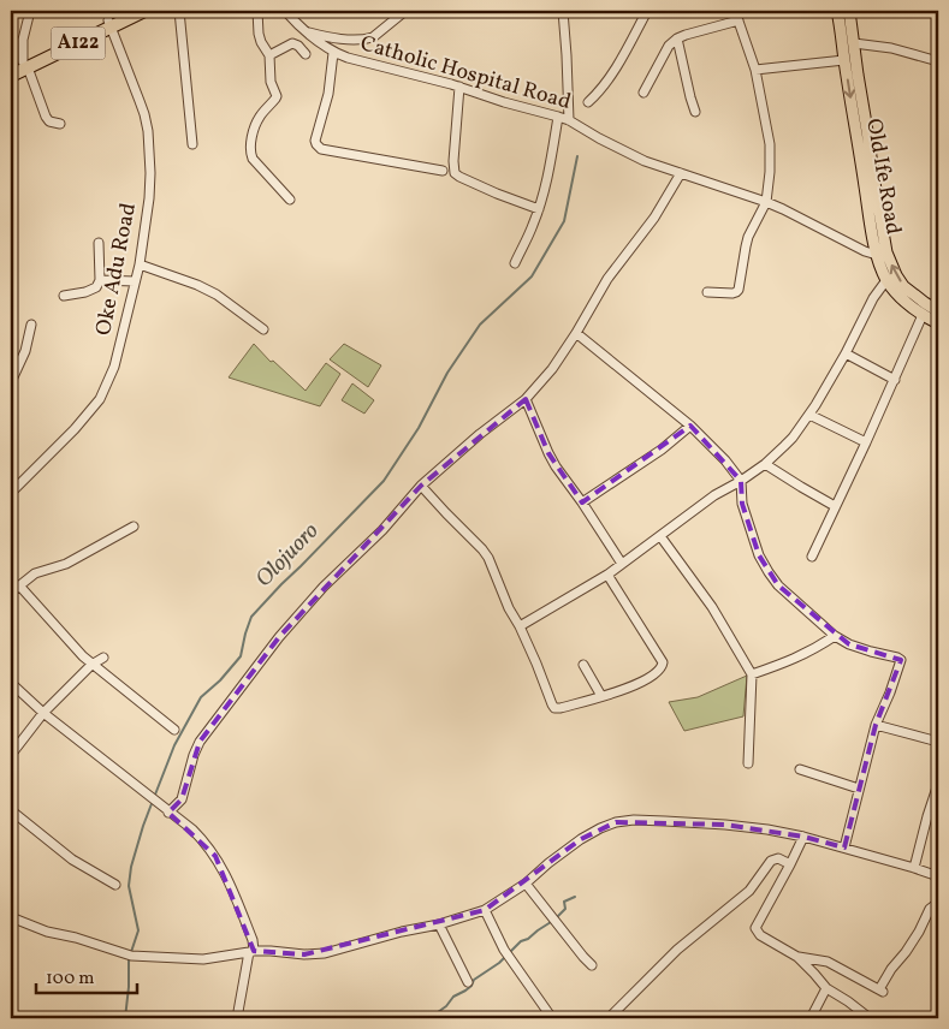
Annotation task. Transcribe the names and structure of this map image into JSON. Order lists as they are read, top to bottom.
{
  "streets": {
    "highway": ["A122"],
    "main road": ["Old Ife Road"],
    "street": ["Catholic Hospital Road", "Oke Adu Road"]
  },
  "crossings": [
    ["A122", "Oke Adu Road"],
    ["Catholic Hospital Road", "Old Ife Road"]
  ],
  "water": ["Olojuoro"],
  "scale_bar": "100 m"
}
